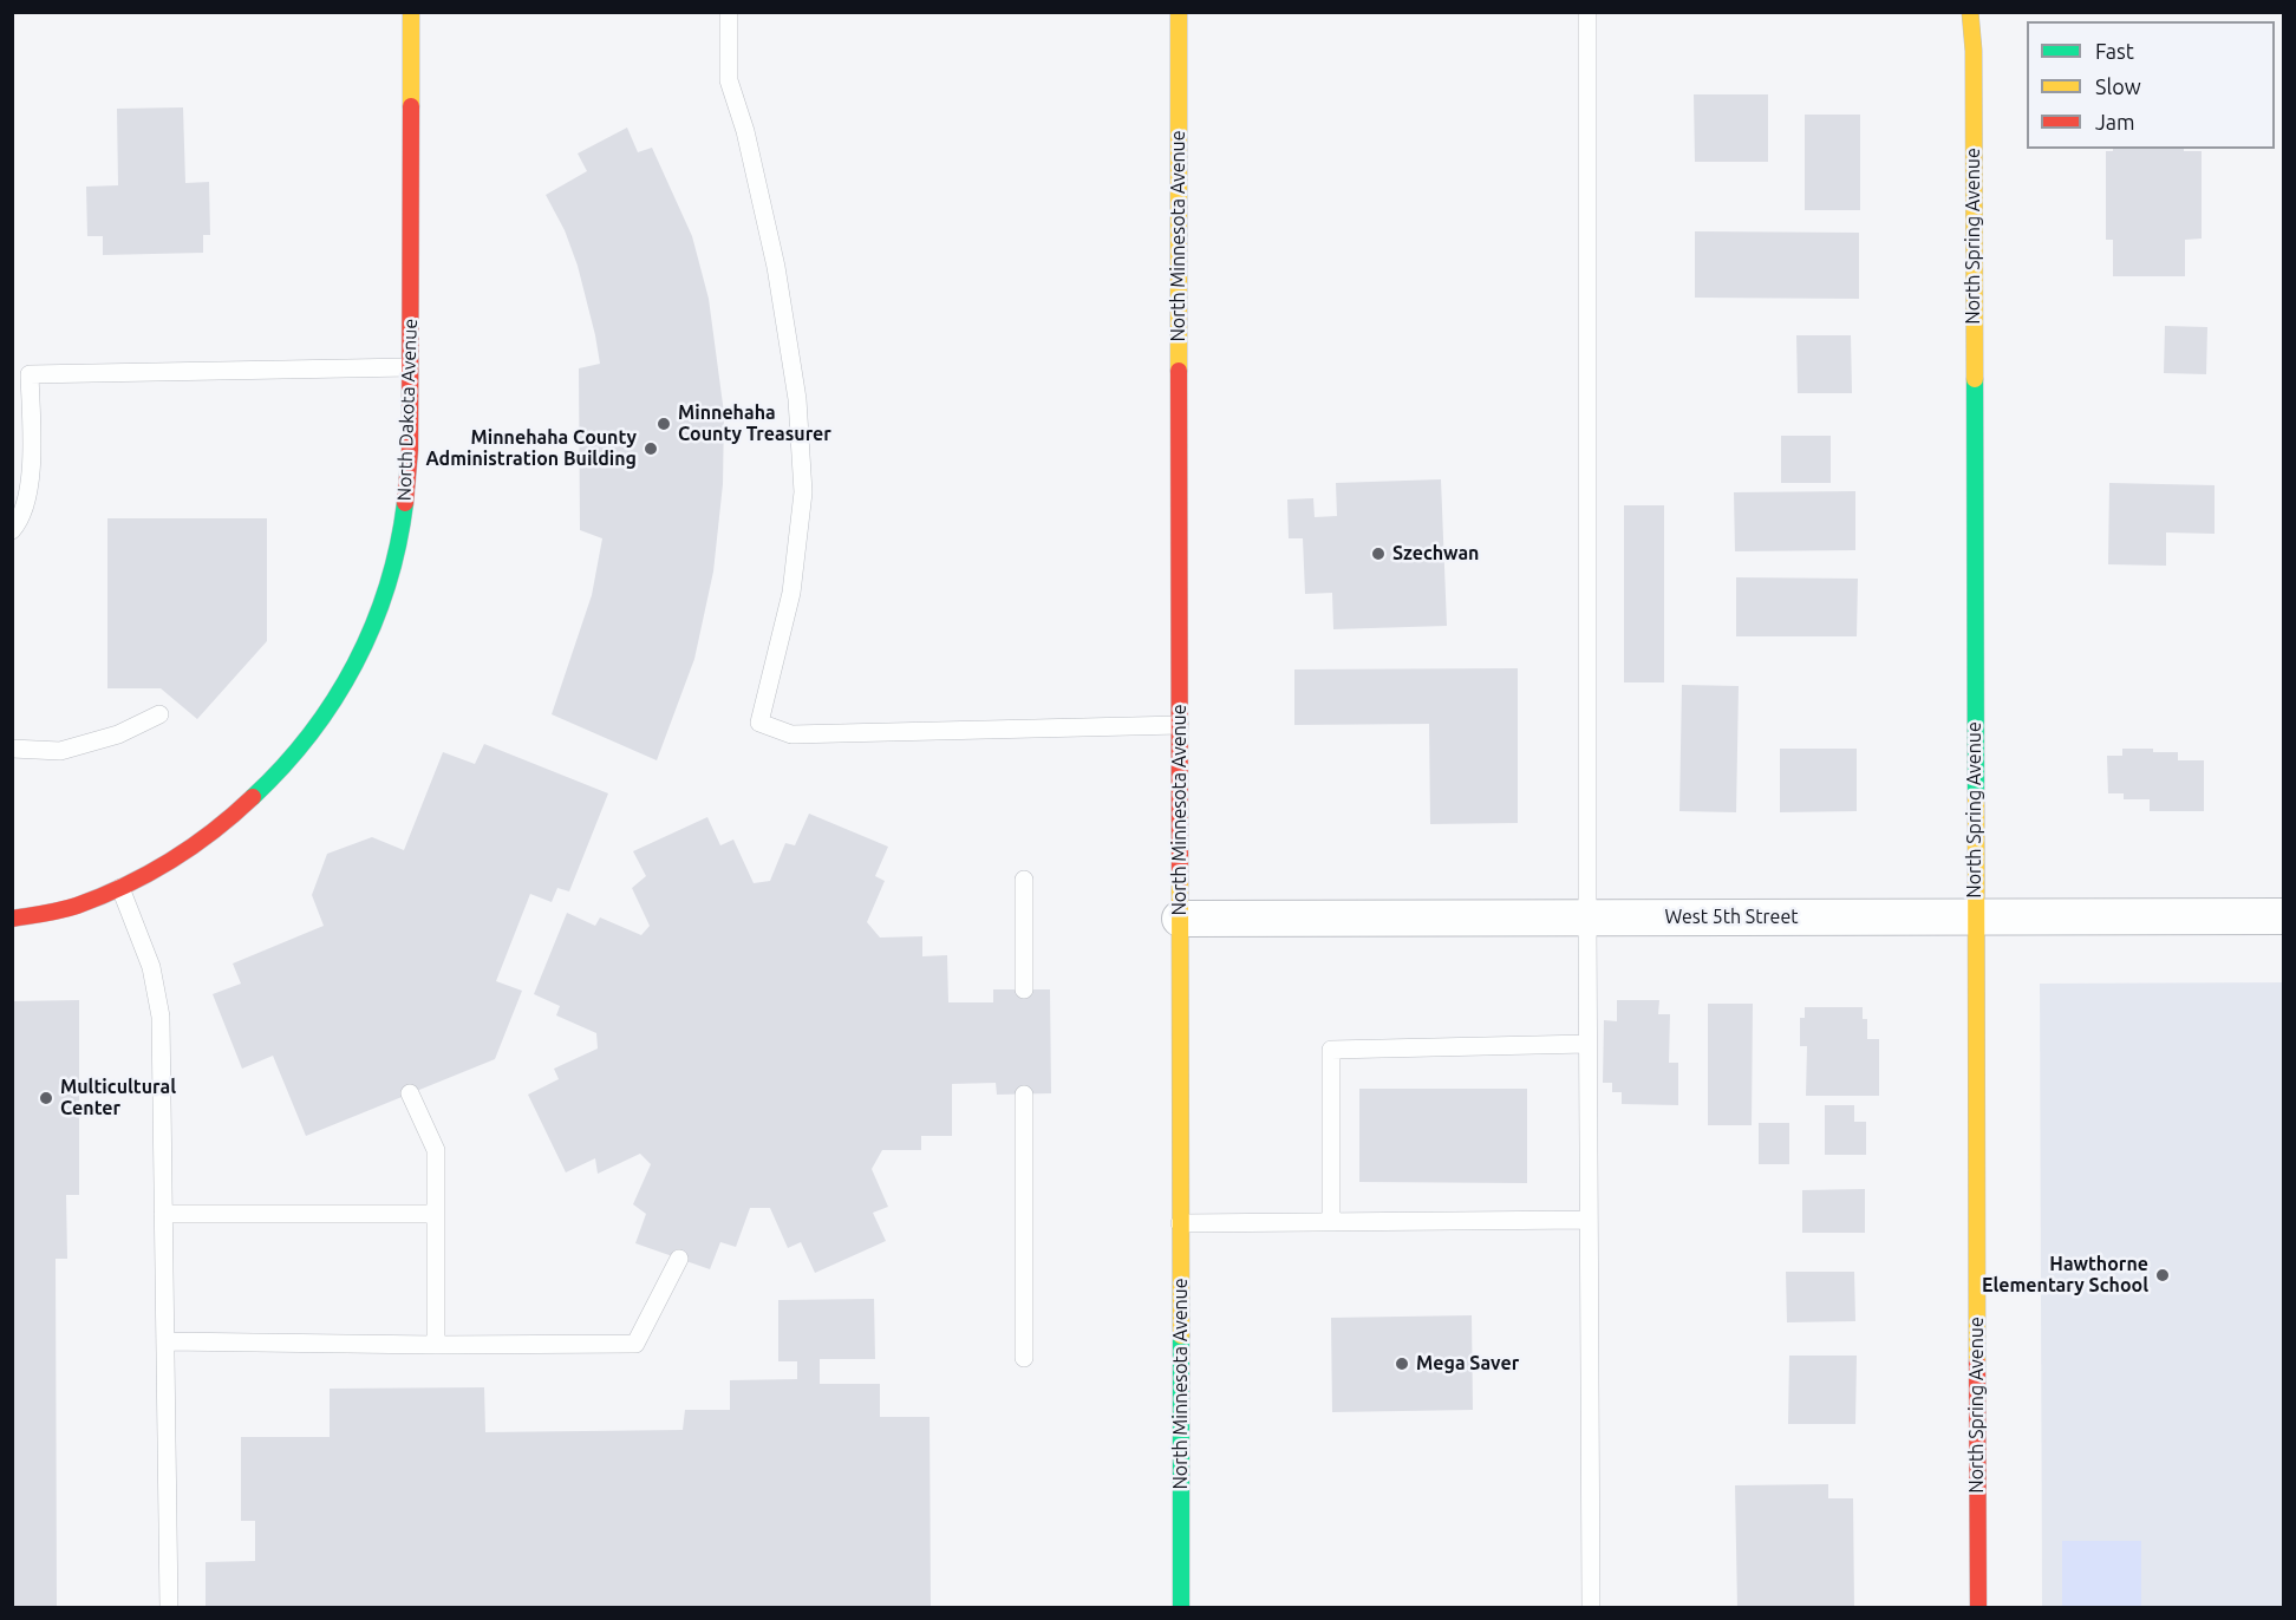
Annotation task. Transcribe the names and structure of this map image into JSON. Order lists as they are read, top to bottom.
{
  "streets": {
    "street": [
      "North Minnesota Avenue",
      "North Spring Avenue",
      "North Dakota Avenue",
      "West 5th Street"
    ]
  },
  "crossings": [
    ["North Minnesota Avenue", "West 5th Street"],
    ["North Spring Avenue", "West 5th Street"]
  ],
  "places": [
    "Minnehaha County Treasurer",
    "Minnehaha County Administration Building",
    "Szechwan",
    "Multicultural Center",
    "Hawthorne Elementary School",
    "Mega Saver"
  ],
  "legend": ["Fast", "Slow", "Jam"]
}
